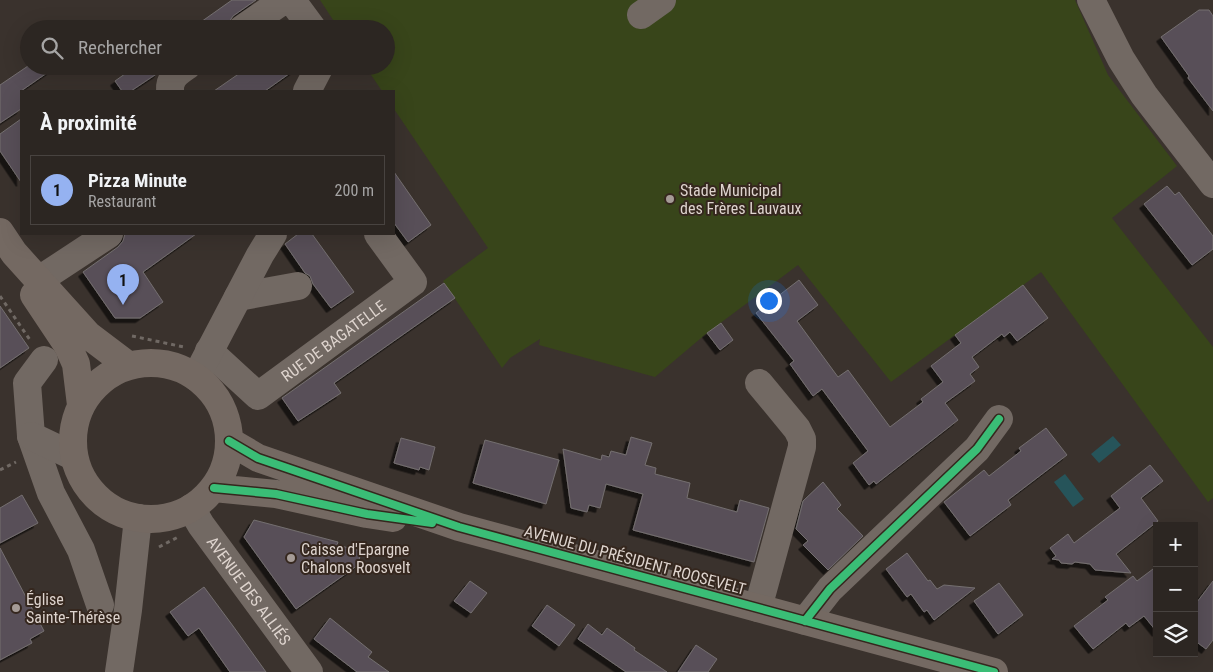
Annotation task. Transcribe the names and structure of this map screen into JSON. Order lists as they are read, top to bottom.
{
  "streets": {
    "main road": ["AVENUE DU PRÉSIDENT ROOSEVELT"],
    "street": ["RUE DE BAGATELLE", "AVENUE DES ALLIÉS"]
  },
  "crossings": [
    ["AVENUE DU PRÉSIDENT ROOSEVELT", "AVENUE DES ALLIÉS"]
  ],
  "places": ["Stade Municipal des Frères Lauvaux", "Caisse d'Epargne Chalons Roosvelt", "Église Sainte-Thérèse"],
  "page": {
    "search": "Rechercher",
    "heading": "À proximité",
    "list": [
      {
        "mark": "1",
        "name": "Pizza Minute",
        "note": "Restaurant",
        "value": "200 m"
      }
    ],
    "pins": "1",
    "map_buttons": ["+", "−"]
  }
}
